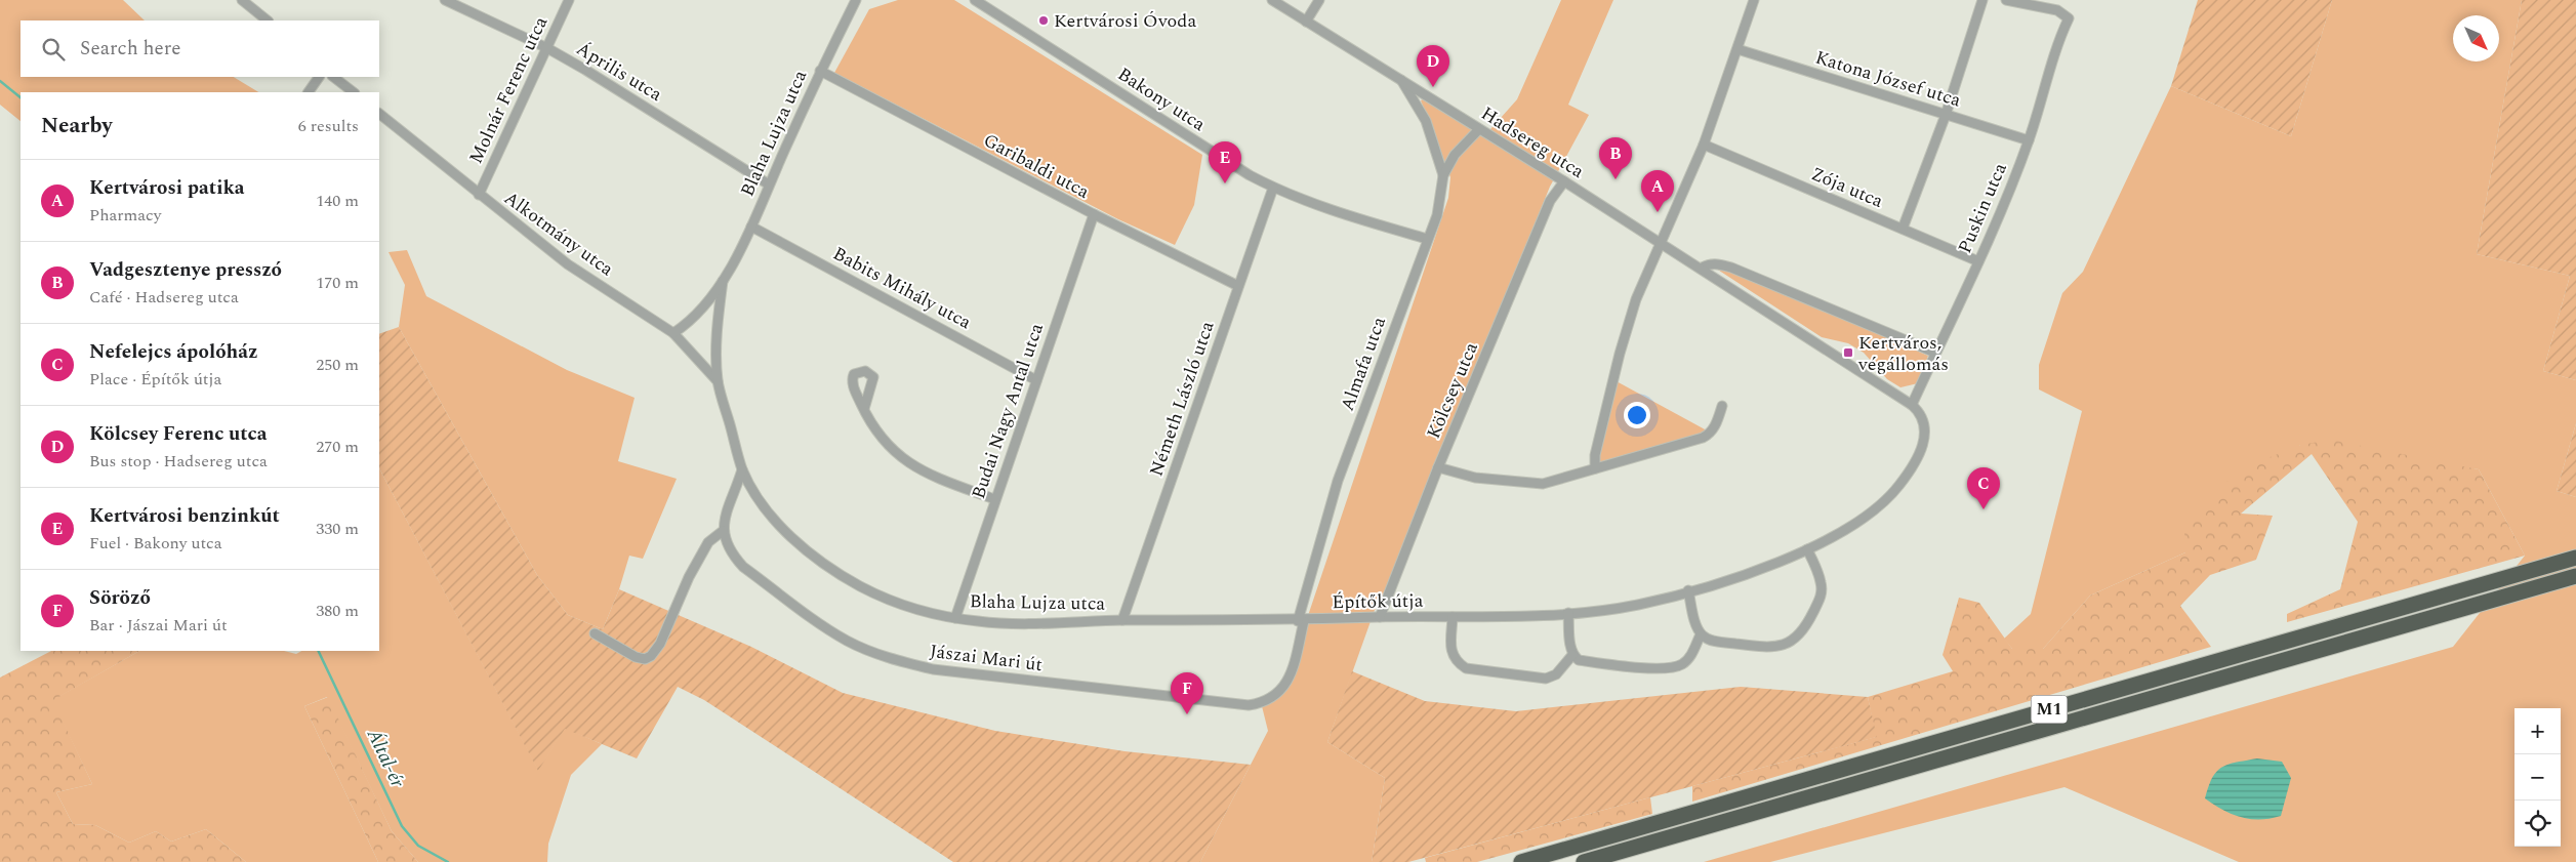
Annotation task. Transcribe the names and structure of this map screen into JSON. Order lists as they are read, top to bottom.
{
  "streets": {
    "highway": ["M1"],
    "street": [
      "Április utca",
      "Katona József utca",
      "Molnár Ferenc utca",
      "Bakony utca",
      "Blaha Lujza utca",
      "Hadsereg utca",
      "Garibaldi utca",
      "Zója utca",
      "Puskin utca",
      "Alkotmány utca",
      "Babits Mihály utca",
      "Almafa utca",
      "Kölcsey utca",
      "Németh László utca",
      "Budai Nagy Antal utca",
      "Építők útja",
      "Jászai Mari út"
    ]
  },
  "crossings": [
    ["Április utca", "Molnár Ferenc utca"],
    ["Április utca", "Blaha Lujza utca"],
    ["Katona József utca", "Puskin utca"],
    ["Molnár Ferenc utca", "Alkotmány utca"],
    ["Bakony utca", "Almafa utca"],
    ["Bakony utca", "Németh László utca"],
    ["Blaha Lujza utca", "Garibaldi utca"],
    ["Blaha Lujza utca", "Alkotmány utca"],
    ["Blaha Lujza utca", "Babits Mihály utca"],
    ["Blaha Lujza utca", "Almafa utca"],
    ["Blaha Lujza utca", "Németh László utca"],
    ["Blaha Lujza utca", "Budai Nagy Antal utca"],
    ["Blaha Lujza utca", "Építők útja"],
    ["Blaha Lujza utca", "Jászai Mari út"],
    ["Hadsereg utca", "Puskin utca"],
    ["Hadsereg utca", "Almafa utca"],
    ["Hadsereg utca", "Kölcsey utca"],
    ["Hadsereg utca", "Építők útja"],
    ["Garibaldi utca", "Németh László utca"],
    ["Garibaldi utca", "Budai Nagy Antal utca"],
    ["Zója utca", "Puskin utca"],
    ["Babits Mihály utca", "Budai Nagy Antal utca"],
    ["Almafa utca", "Építők útja"],
    ["Almafa utca", "Jászai Mari út"],
    ["Kölcsey utca", "Építők útja"],
    ["Építők útja", "Jászai Mari út"]
  ],
  "water": ["Által-ér"],
  "places": {
    "other": ["Kertvárosi Óvoda"],
    "transit": ["Kertváros, végállomás"]
  },
  "north": "bottom right",
  "page": {
    "search": "Search here",
    "pins": [
      "D",
      "B",
      "E",
      "A",
      "C",
      "F"
    ],
    "heading": ["Nearby", "6 results"],
    "list": [
      {
        "mark": "A",
        "name": "Kertvárosi patika",
        "note": "Pharmacy",
        "value": "140 m"
      },
      {
        "mark": "B",
        "name": "Vadgesztenye presszó",
        "note": "Café · Hadsereg utca",
        "value": "170 m"
      },
      {
        "mark": "C",
        "name": "Nefelejcs ápolóház",
        "note": "Place · Építők útja",
        "value": "250 m"
      },
      {
        "mark": "D",
        "name": "Kölcsey Ferenc utca",
        "note": "Bus stop · Hadsereg utca",
        "value": "270 m"
      },
      {
        "mark": "E",
        "name": "Kertvárosi benzinkút",
        "note": "Fuel · Bakony utca",
        "value": "330 m"
      },
      {
        "mark": "F",
        "name": "Söröző",
        "note": "Bar · Jászai Mari út",
        "value": "380 m"
      }
    ],
    "map_buttons": ["+", "−"]
  }
}
